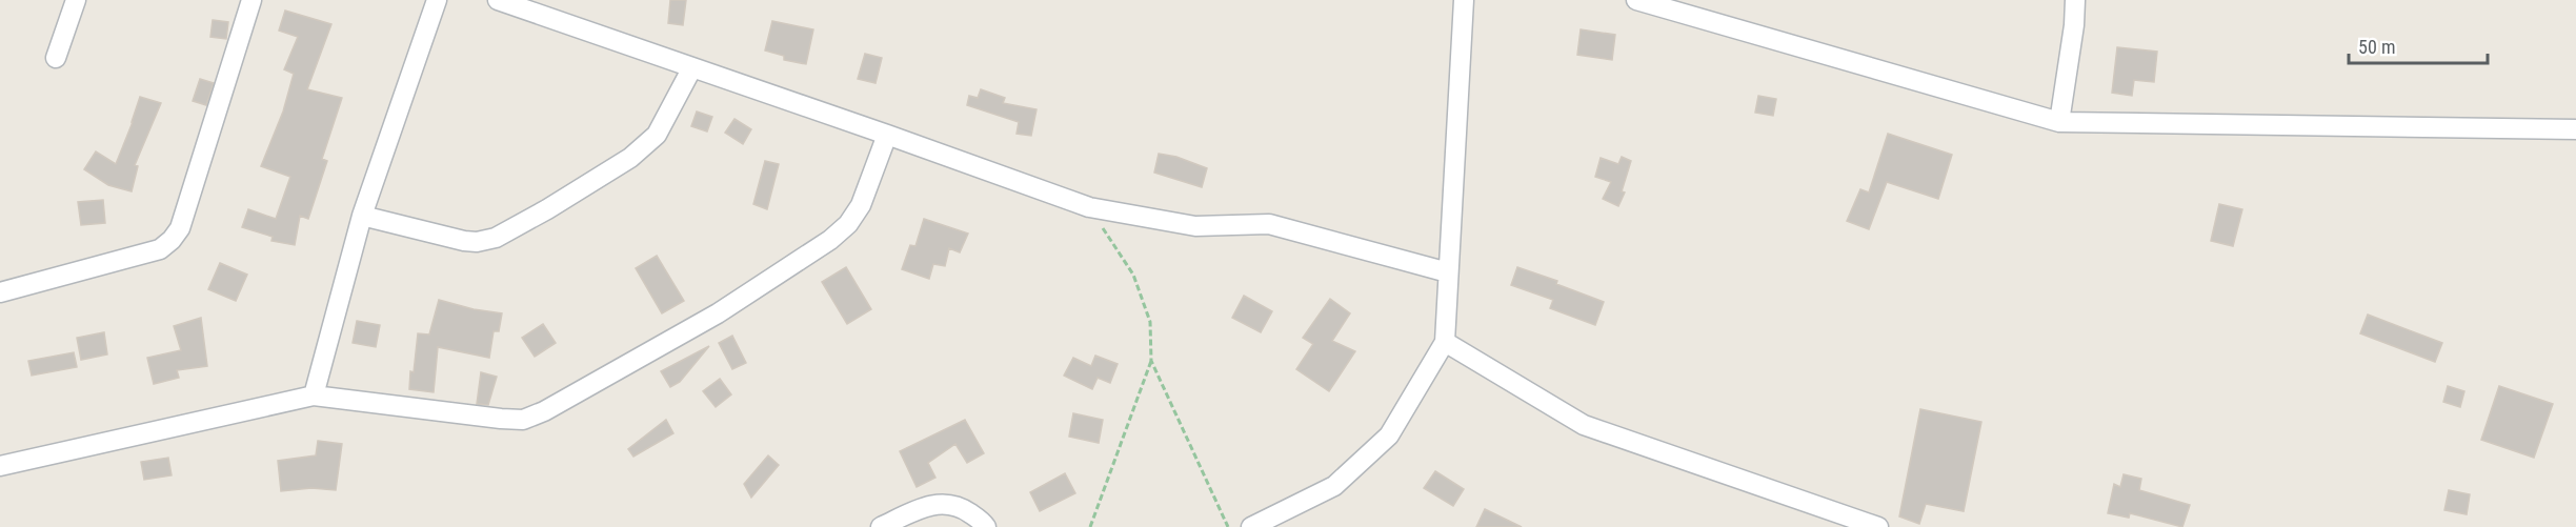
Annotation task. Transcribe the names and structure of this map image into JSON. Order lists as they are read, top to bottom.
{
  "scale_bar": "50 m"
}
